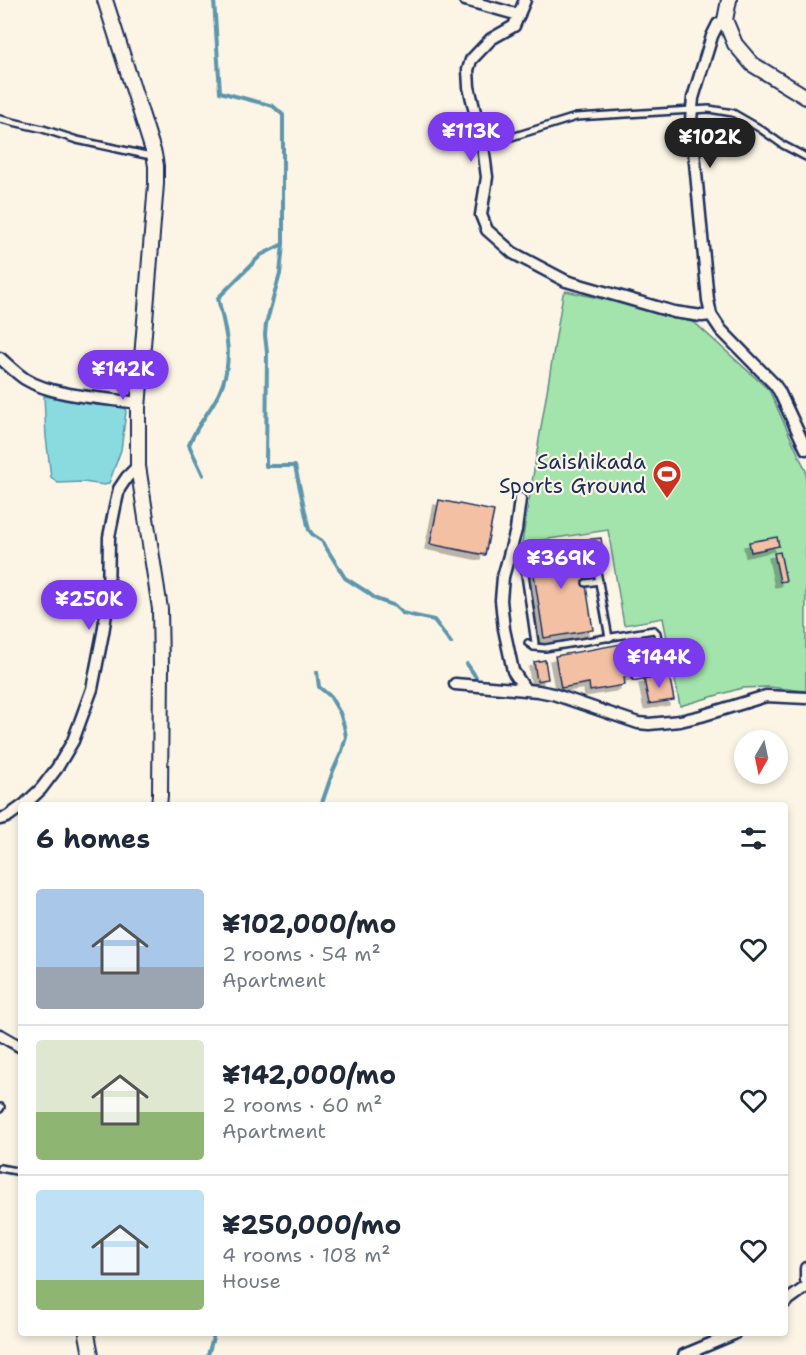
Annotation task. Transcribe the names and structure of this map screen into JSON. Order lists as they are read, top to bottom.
{
  "places": {
    "sports": ["Saishikada Sports Ground"]
  },
  "north": "bottom",
  "page": {
    "price": [
      "¥113K",
      "¥102K",
      "¥142K",
      "¥369K",
      "¥250K",
      "¥144K"
    ],
    "heading": "6 homes",
    "list": [
      {
        "name": "¥102,000/mo",
        "note": "2 rooms · 54 m² · Apartment"
      },
      {
        "name": "¥142,000/mo",
        "note": "2 rooms · 60 m² · Apartment"
      },
      {
        "name": "¥250,000/mo",
        "note": "4 rooms · 108 m² · House"
      }
    ]
  }
}
